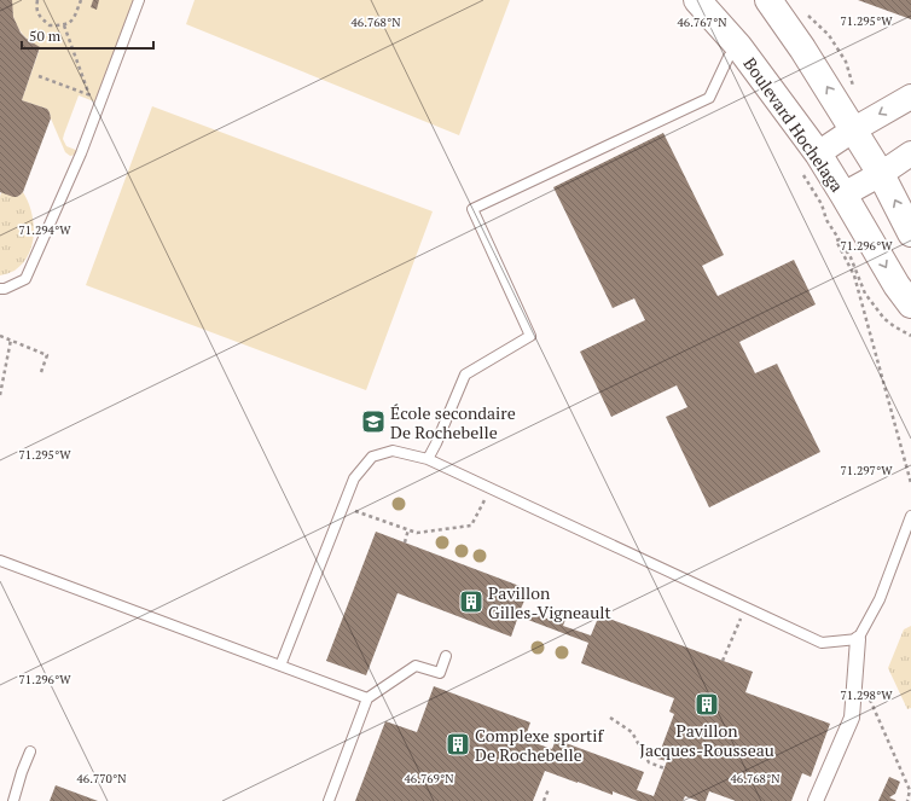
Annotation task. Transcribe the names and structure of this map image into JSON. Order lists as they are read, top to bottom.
{
  "streets": {
    "main road": ["Boulevard Hochelaga"]
  },
  "places": {
    "school or university": ["École secondaire De Rochebelle"],
    "building": ["Pavillon Gilles-Vigneault", "Pavillon Jacques-Rousseau", "Complexe sportif De Rochebelle"]
  },
  "scale_bar": "50 m",
  "coordinates": [
    "71.295°W",
    "46.768°N",
    "46.767°N",
    "71.294°W",
    "71.296°W",
    "71.297°W",
    "71.298°W",
    "46.770°N",
    "46.769°N"
  ]
}
